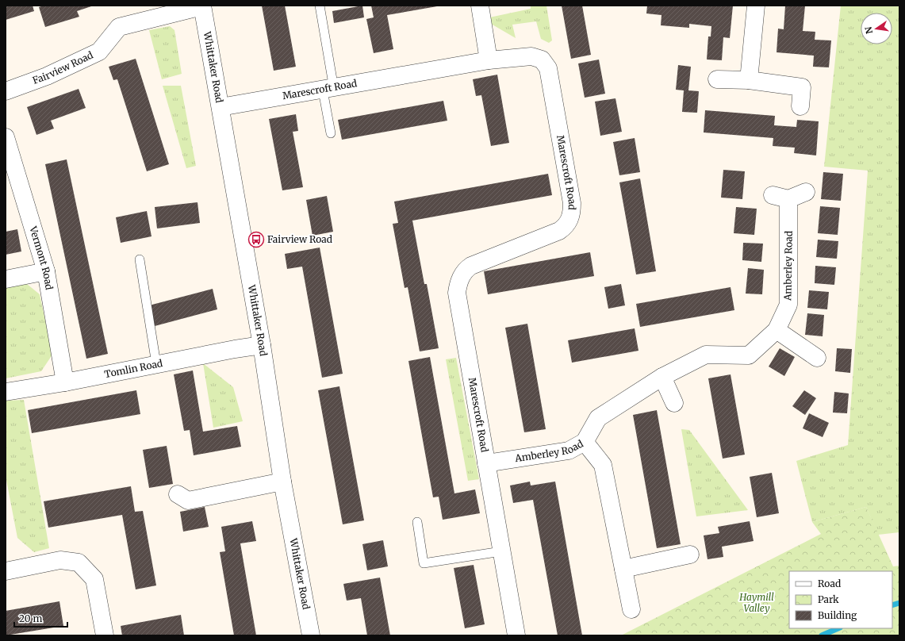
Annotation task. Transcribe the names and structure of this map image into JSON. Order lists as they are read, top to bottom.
{
  "streets": {
    "street": [
      "Fairview Road",
      "Whittaker Road",
      "Marescroft Road",
      "Vermont Road",
      "Amberley Road",
      "Tomlin Road"
    ]
  },
  "crossings": [
    ["Fairview Road", "Whittaker Road"],
    ["Whittaker Road", "Marescroft Road"],
    ["Whittaker Road", "Tomlin Road"],
    ["Marescroft Road", "Amberley Road"],
    ["Vermont Road", "Tomlin Road"]
  ],
  "parks": ["Haymill Valley"],
  "places": {
    "bus stop": ["Fairview Road"]
  },
  "legend": ["Road", "Park", "Building"],
  "scale_bar": "20 m",
  "north": "left"
}
